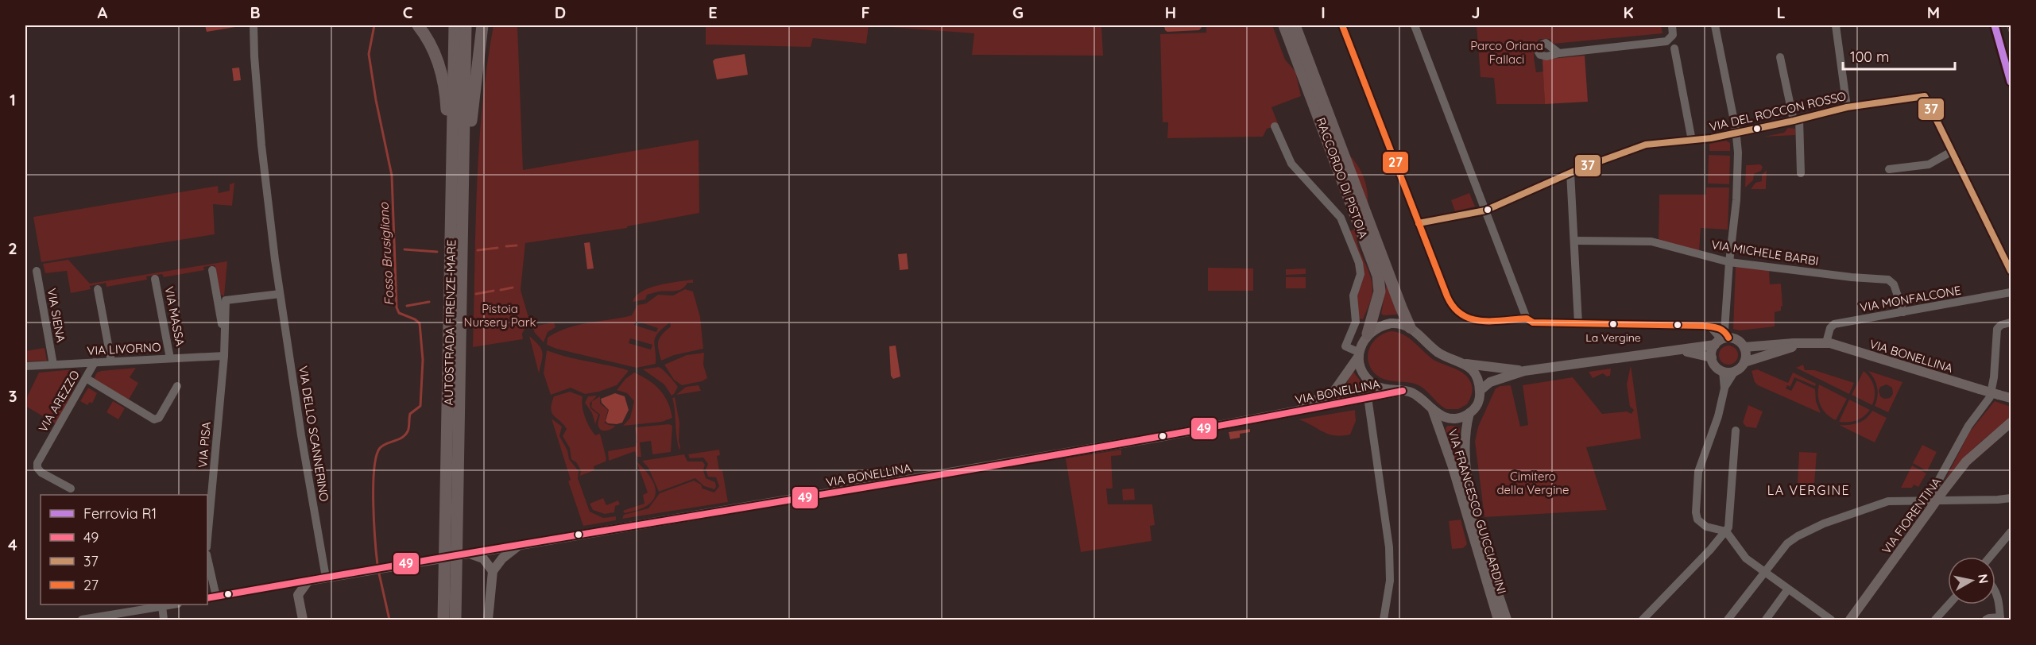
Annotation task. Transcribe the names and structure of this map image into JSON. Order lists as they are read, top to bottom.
{
  "streets": {
    "highway": ["RACCORDO DI PISTOIA", "AUTOSTRADA FIRENZE-MARE"],
    "main road": ["VIA BONELLINA", "VIA FRANCESCO GUICCIARDINI", "VIA FIORENTINA"],
    "street": [
      "VIA DEL ROCCON ROSSO",
      "VIA MICHELE BARBI",
      "VIA MONFALCONE",
      "VIA SIENA",
      "VIA MASSA",
      "VIA LIVORNO",
      "VIA AREZZO",
      "VIA DELLO SCANNERINO",
      "VIA PISA"
    ]
  },
  "crossings": [
    ["RACCORDO DI PISTOIA", "VIA BONELLINA"],
    ["VIA MICHELE BARBI", "VIA MONFALCONE"],
    ["VIA MONFALCONE", "VIA BONELLINA"],
    ["VIA SIENA", "VIA LIVORNO"],
    ["VIA MASSA", "VIA LIVORNO"],
    ["VIA LIVORNO", "VIA AREZZO"],
    ["VIA LIVORNO", "VIA PISA"],
    ["VIA DELLO SCANNERINO", "VIA PISA"]
  ],
  "districts": ["LA VERGINE"],
  "water": ["Fosso Brusigliano"],
  "parks": ["Parco Oriana Fallaci", "Pistoia Nursery Park", "Cimitero della Vergine"],
  "places": ["La Vergine"],
  "lines": [
    "rail line R1",
    "transit line 27",
    "transit line 37",
    "transit line 49"
  ],
  "legend": [
    "Ferrovia R1",
    "49",
    "37",
    "27"
  ],
  "scale_bar": "100 m",
  "north": "right",
  "grid": {
    "columns": [
      "A",
      "B",
      "C",
      "D",
      "E",
      "F",
      "G",
      "H",
      "I",
      "J",
      "K",
      "L",
      "M"
    ],
    "rows": [
      "1",
      "2",
      "3",
      "4"
    ]
  }
}
